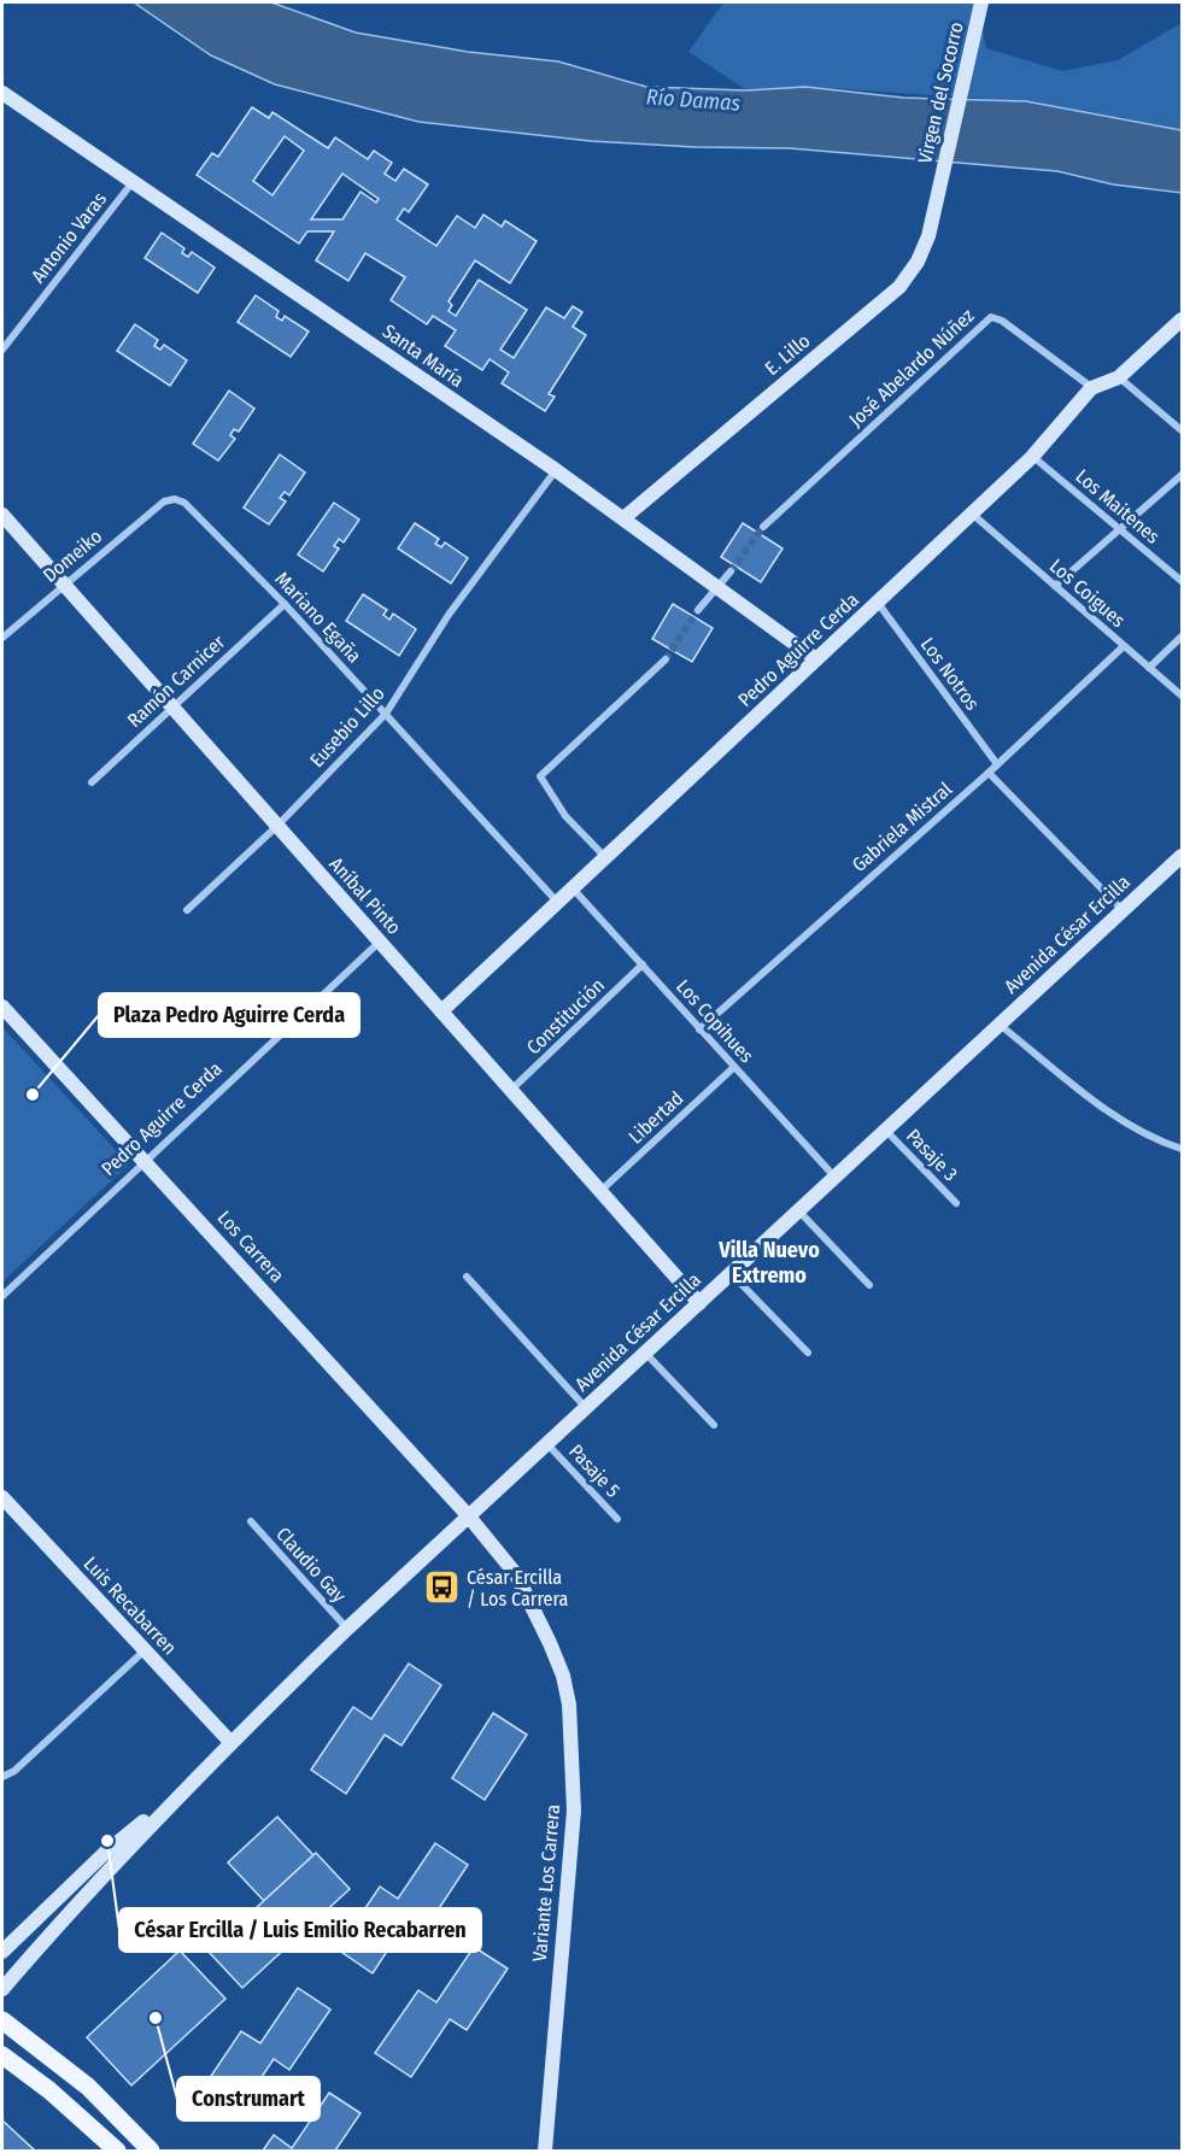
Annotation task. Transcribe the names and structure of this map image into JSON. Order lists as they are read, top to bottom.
{
  "streets": {
    "street": [
      "Virgen del Socorro",
      "Antonio Varas",
      "E. Lillo",
      "Santa María",
      "José Abelardo Núñez",
      "Los Maitenes",
      "Domeiko",
      "Los Coigues",
      "Mariano Egaña",
      "Pedro Aguirre Cerda",
      "Los Notros",
      "Ramón Carnicer",
      "Eusebio Lillo",
      "Gabriela Mistral",
      "Aníbal Pinto",
      "Avenida César Ercilla",
      "Constitución",
      "Los Copihues",
      "Libertad",
      "Pasaje 3",
      "Los Carrera",
      "Pasaje 5",
      "Claudio Gay",
      "Luis Recabarren",
      "Variante Los Carrera"
    ]
  },
  "crossings": [
    ["Virgen del Socorro", "E. Lillo"],
    ["Antonio Varas", "Santa María"],
    ["E. Lillo", "Santa María"],
    ["Santa María", "Pedro Aguirre Cerda"],
    ["Santa María", "Eusebio Lillo"],
    ["José Abelardo Núñez", "Pedro Aguirre Cerda"],
    ["Los Maitenes", "Pedro Aguirre Cerda"],
    ["Domeiko", "Mariano Egaña"],
    ["Domeiko", "Aníbal Pinto"],
    ["Los Coigues", "Pedro Aguirre Cerda"],
    ["Los Coigues", "Gabriela Mistral"],
    ["Mariano Egaña", "Pedro Aguirre Cerda"],
    ["Mariano Egaña", "Ramón Carnicer"],
    ["Mariano Egaña", "Eusebio Lillo"],
    ["Pedro Aguirre Cerda", "Los Notros"],
    ["Pedro Aguirre Cerda", "Aníbal Pinto"],
    ["Pedro Aguirre Cerda", "Los Copihues"],
    ["Pedro Aguirre Cerda", "Los Carrera"],
    ["Los Notros", "Gabriela Mistral"],
    ["Ramón Carnicer", "Aníbal Pinto"],
    ["Eusebio Lillo", "Aníbal Pinto"],
    ["Gabriela Mistral", "Los Copihues"],
    ["Aníbal Pinto", "Avenida César Ercilla"],
    ["Aníbal Pinto", "Constitución"],
    ["Aníbal Pinto", "Libertad"],
    ["Avenida César Ercilla", "Los Copihues"],
    ["Avenida César Ercilla", "Pasaje 3"],
    ["Avenida César Ercilla", "Los Carrera"],
    ["Avenida César Ercilla", "Pasaje 5"],
    ["Avenida César Ercilla", "Claudio Gay"],
    ["Avenida César Ercilla", "Luis Recabarren"],
    ["Avenida César Ercilla", "Variante Los Carrera"],
    ["Constitución", "Los Copihues"],
    ["Los Copihues", "Libertad"],
    ["Los Carrera", "Variante Los Carrera"]
  ],
  "districts": ["Villa Nuevo Extremo"],
  "water": ["Río Damas"],
  "places": {
    "other": ["Plaza Pedro Aguirre Cerda", "César Ercilla / Luis Emilio Recabarren", "Construmart"],
    "bus stop": ["César Ercilla / Los Carrera"]
  }
}
